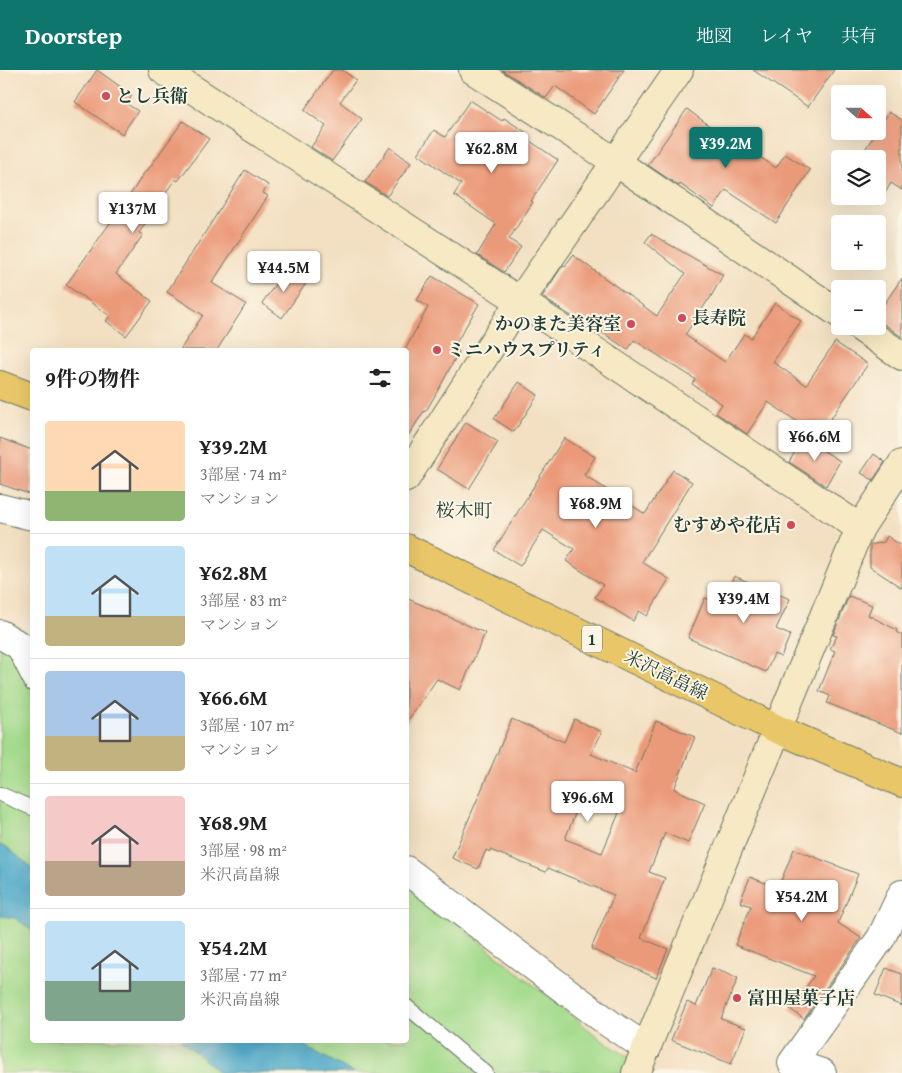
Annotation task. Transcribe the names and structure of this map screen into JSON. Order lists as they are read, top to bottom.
{
  "streets": {
    "main road": ["1", "米沢高畠線"]
  },
  "districts": ["桜木町"],
  "places": [
    "とし兵衛",
    "長寿院",
    "かのまた美容室",
    "ミニハウスプリティ",
    "むすめや花店",
    "富田屋菓子店"
  ],
  "north": "right",
  "page": {
    "header": "Doorstep",
    "nav": ["地図", "レイヤ", "共有"],
    "map_buttons": ["+", "−"],
    "price": [
      "¥39.2M",
      "¥62.8M",
      "¥137M",
      "¥44.5M",
      "¥66.6M",
      "¥68.9M",
      "¥39.4M",
      "¥96.6M",
      "¥54.2M"
    ],
    "heading": "9件の物件",
    "list": [
      {
        "name": "¥39.2M",
        "note": "3部屋 · 74 m² · マンション"
      },
      {
        "name": "¥62.8M",
        "note": "3部屋 · 83 m² · マンション"
      },
      {
        "name": "¥66.6M",
        "note": "3部屋 · 107 m² · マンション"
      },
      {
        "name": "¥68.9M",
        "note": "3部屋 · 98 m² · 米沢高畠線"
      },
      {
        "name": "¥54.2M",
        "note": "3部屋 · 77 m² · 米沢高畠線"
      }
    ]
  }
}
